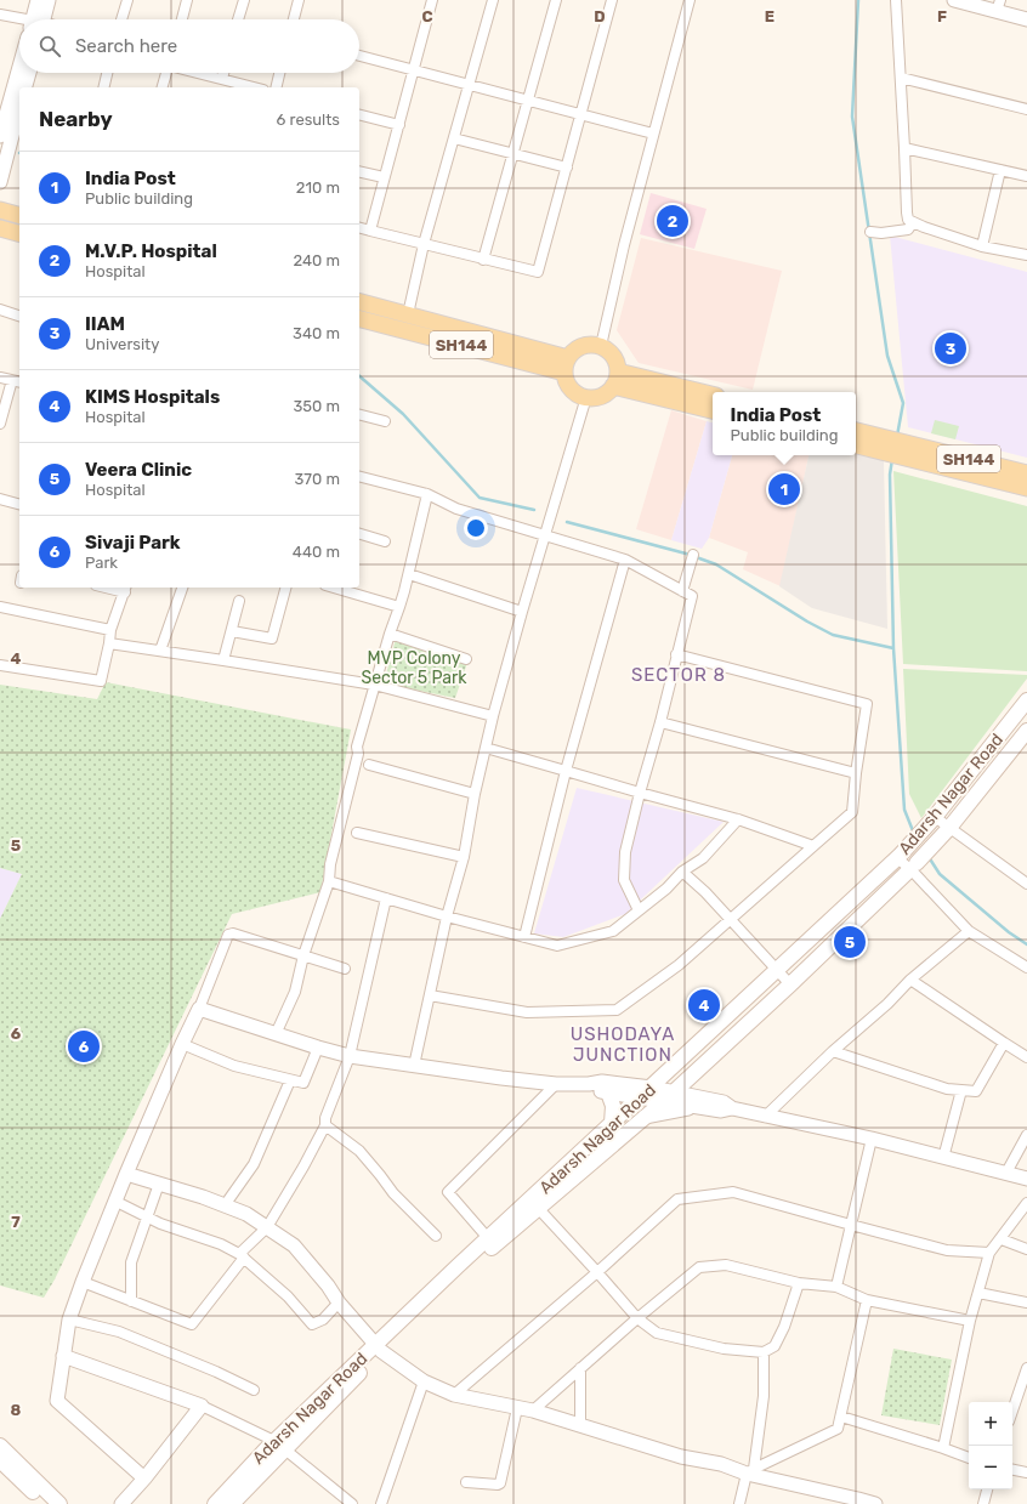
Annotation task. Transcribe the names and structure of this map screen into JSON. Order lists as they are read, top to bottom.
{
  "streets": {
    "main road": ["SH144", "Adarsh Nagar Road"]
  },
  "districts": ["SECTOR 8", "USHODAYA JUNCTION"],
  "parks": ["MVP Colony Sector 5 Park"],
  "page": {
    "search": "Search here",
    "heading": ["Nearby", "6 results"],
    "list": [
      {
        "mark": "1",
        "name": "India Post",
        "note": "Public building",
        "value": "210 m"
      },
      {
        "mark": "2",
        "name": "M.V.P. Hospital",
        "note": "Hospital",
        "value": "240 m"
      },
      {
        "mark": "3",
        "name": "IIAM",
        "note": "University",
        "value": "340 m"
      },
      {
        "mark": "4",
        "name": "KIMS Hospitals",
        "note": "Hospital",
        "value": "350 m"
      },
      {
        "mark": "5",
        "name": "Veera Clinic",
        "note": "Hospital",
        "value": "370 m"
      },
      {
        "mark": "6",
        "name": "Sivaji Park",
        "note": "Park",
        "value": "440 m"
      }
    ],
    "pins": [
      "2",
      "3",
      "1",
      "5",
      "4",
      "6"
    ],
    "popup": ["India Post", "Public building"],
    "map_buttons": ["+", "−"]
  },
  "grid": {
    "columns": [
      "C",
      "D",
      "E",
      "F"
    ],
    "rows": [
      "4",
      "5",
      "6",
      "7",
      "8"
    ]
  }
}
